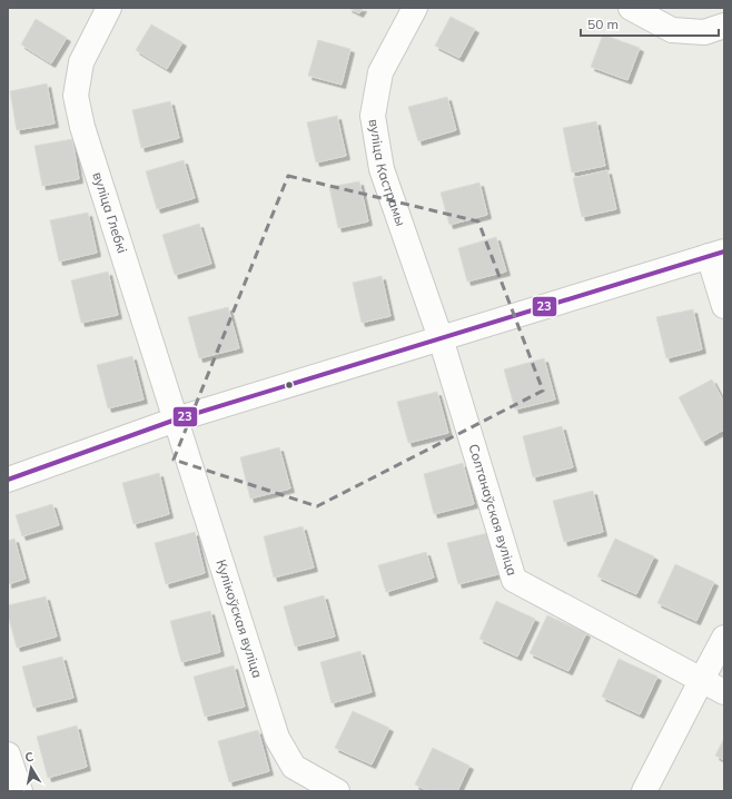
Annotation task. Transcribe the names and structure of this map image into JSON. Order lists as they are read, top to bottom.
{
  "streets": {
    "street": [
      "вуліца Кастрамы",
      "вуліца Глебкі",
      "Солтанаўская вуліца",
      "Кулікоўская вуліца"
    ]
  },
  "crossings": [
    ["вуліца Кастрамы", "Солтанаўская вуліца"],
    ["вуліца Глебкі", "Кулікоўская вуліца"]
  ],
  "lines": ["transit line 23"],
  "scale_bar": "50 m",
  "north": "top"
}
